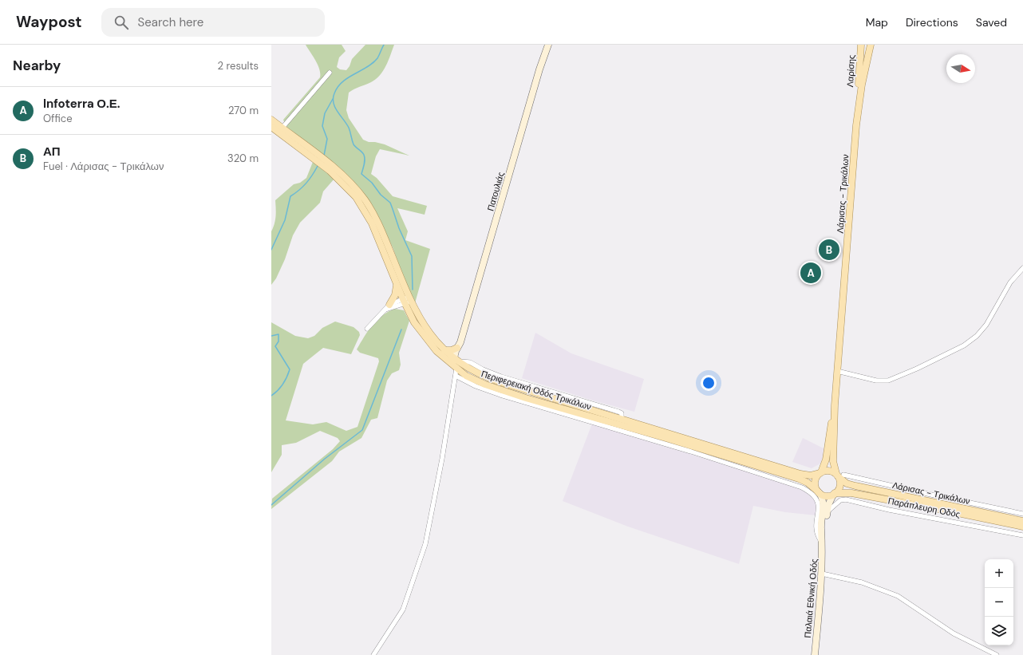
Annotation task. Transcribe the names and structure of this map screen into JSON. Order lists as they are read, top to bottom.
{
  "streets": {
    "main road": ["Λαρίσης", "Λάρισας - Τρικάλων", "Περιφερειακή Οδός Τρικάλων"],
    "street": ["Πατουλιάς", "Παράπλευρη Οδός", "Παλαιά Εθνική Οδός"]
  },
  "crossings": [
    ["Λαρίσης", "Λάρισας - Τρικάλων"],
    ["Πατουλιάς", "Περιφερειακή Οδός Τρικάλων"],
    ["Λάρισας - Τρικάλων", "Περιφερειακή Οδός Τρικάλων"],
    ["Λάρισας - Τρικάλων", "Παράπλευρη Οδός"],
    ["Λάρισας - Τρικάλων", "Παλαιά Εθνική Οδός"],
    ["Περιφερειακή Οδός Τρικάλων", "Παράπλευρη Οδός"],
    ["Περιφερειακή Οδός Τρικάλων", "Παλαιά Εθνική Οδός"],
    ["Παράπλευρη Οδός", "Παλαιά Εθνική Οδός"]
  ],
  "north": "right",
  "page": {
    "header": "Waypost",
    "search": "Search here",
    "nav": ["Map", "Directions", "Saved"],
    "heading": ["Nearby", "2 results"],
    "list": [
      {
        "mark": "A",
        "name": "Infoterra Ο.Ε.",
        "note": "Office",
        "value": "270 m"
      },
      {
        "mark": "B",
        "name": "ΑΠ",
        "note": "Fuel · Λάρισας - Τρικάλων",
        "value": "320 m"
      }
    ],
    "pins": ["B", "A"],
    "map_buttons": ["+", "−"]
  }
}
